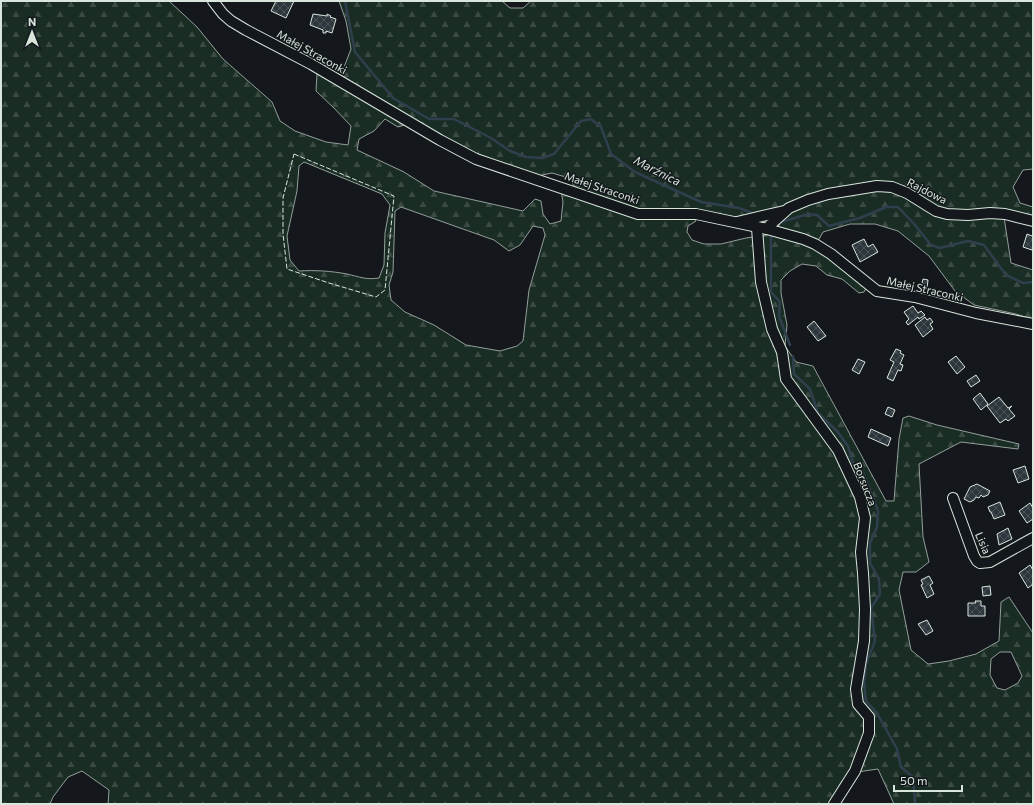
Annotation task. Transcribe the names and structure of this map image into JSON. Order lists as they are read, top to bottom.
{
  "streets": {
    "street": [
      "Małej Straconki",
      "Rajdowa",
      "Borsucza",
      "Lisia"
    ]
  },
  "crossings": [
    ["Małej Straconki", "Rajdowa"],
    ["Małej Straconki", "Borsucza"]
  ],
  "water": ["Marźnica"],
  "scale_bar": "50 m",
  "north": "top"
}
